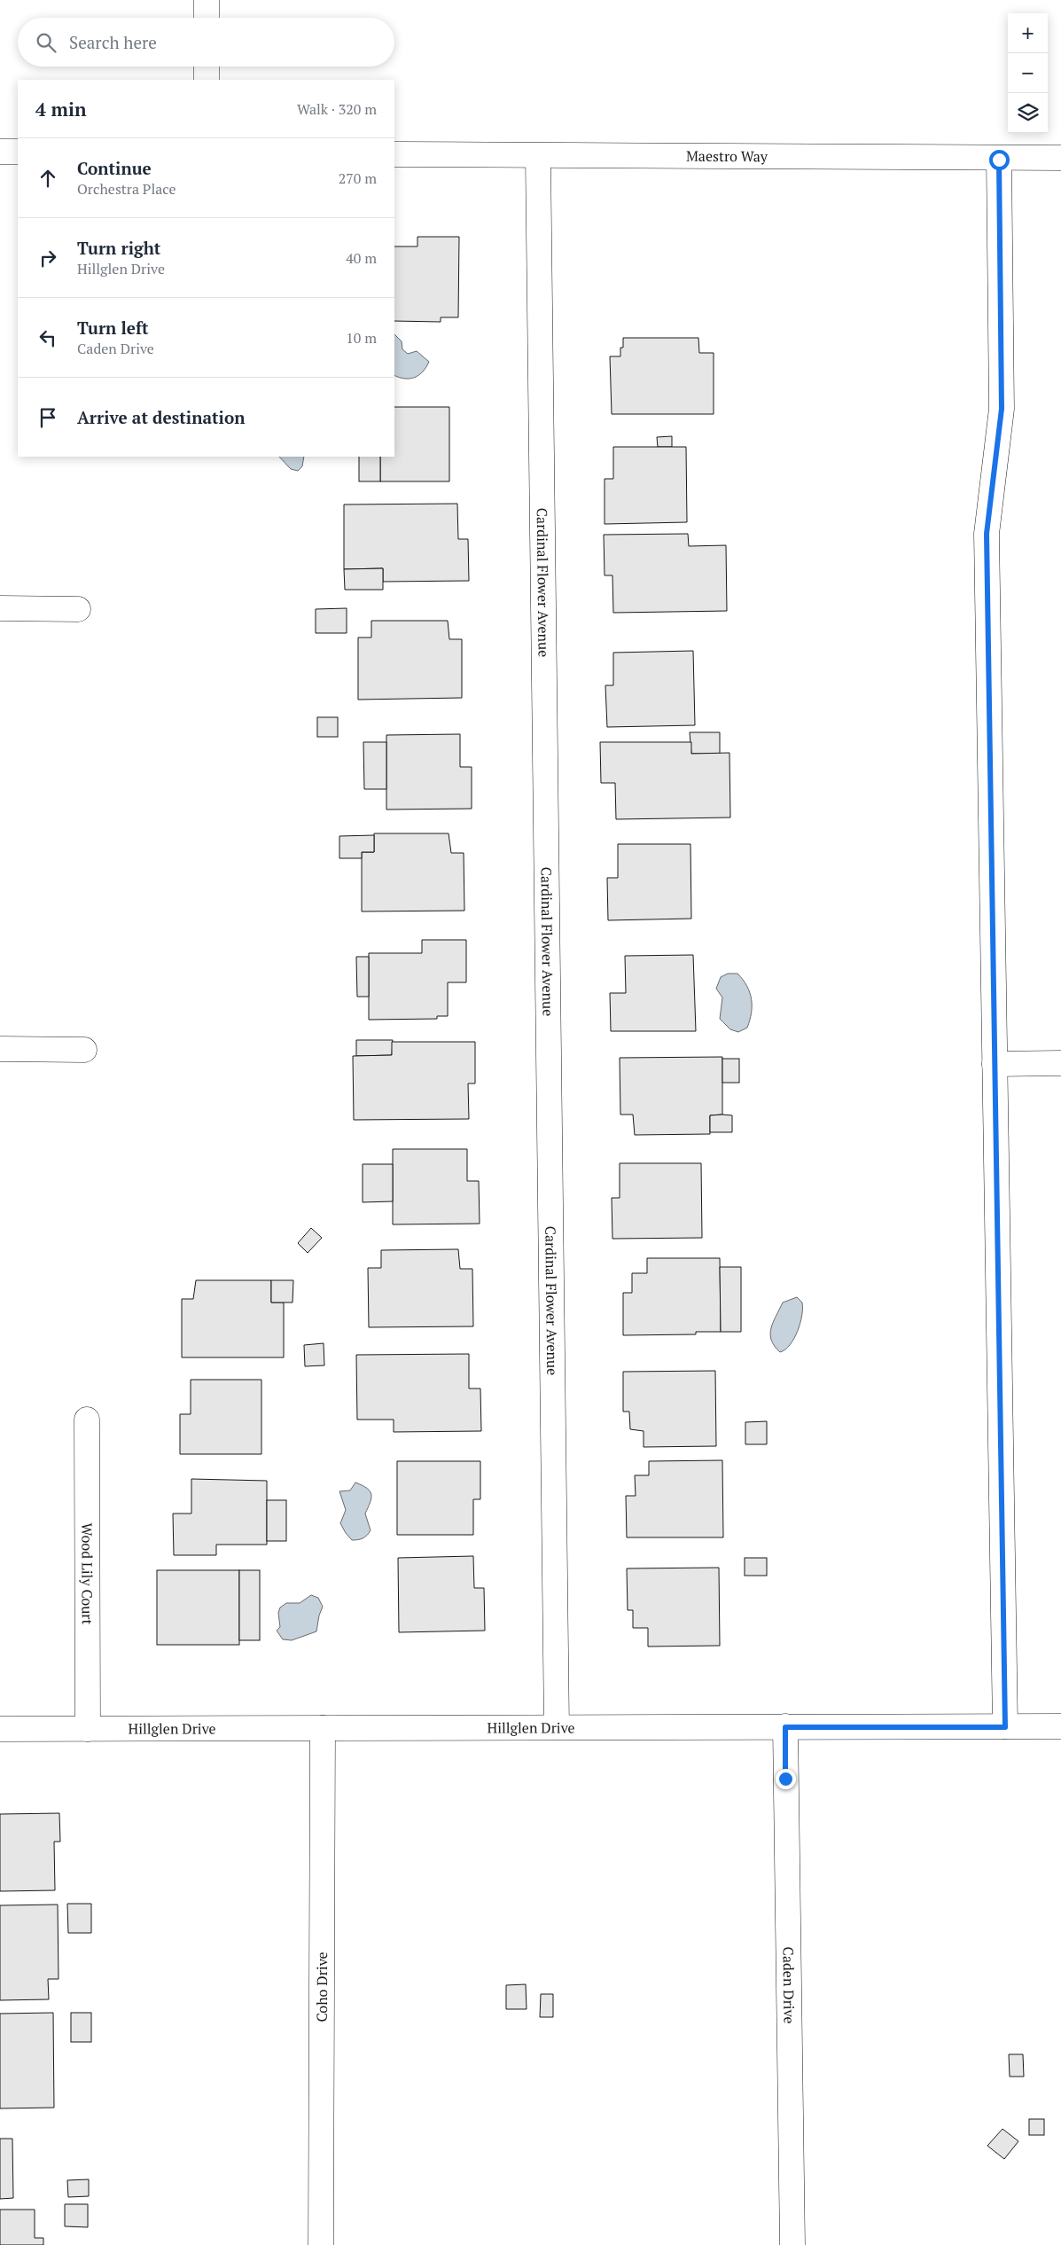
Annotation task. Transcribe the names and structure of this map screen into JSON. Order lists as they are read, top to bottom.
{
  "streets": {
    "street": [
      "Maestro Way",
      "Cardinal Flower Avenue",
      "Wood Lily Court",
      "Hillglen Drive",
      "Coho Drive",
      "Caden Drive"
    ]
  },
  "crossings": [
    ["Maestro Way", "Cardinal Flower Avenue"],
    ["Cardinal Flower Avenue", "Hillglen Drive"],
    ["Wood Lily Court", "Hillglen Drive"],
    ["Hillglen Drive", "Coho Drive"],
    ["Hillglen Drive", "Caden Drive"]
  ],
  "page": {
    "map_buttons": ["+", "−"],
    "search": "Search here",
    "heading": ["4 min", "Walk · 320 m"],
    "list": [
      ["Continue", "Orchestra Place", "270 m"],
      ["Turn right", "Hillglen Drive", "40 m"],
      ["Turn left", "Caden Drive", "10 m"],
      "Arrive at destination"
    ]
  }
}
